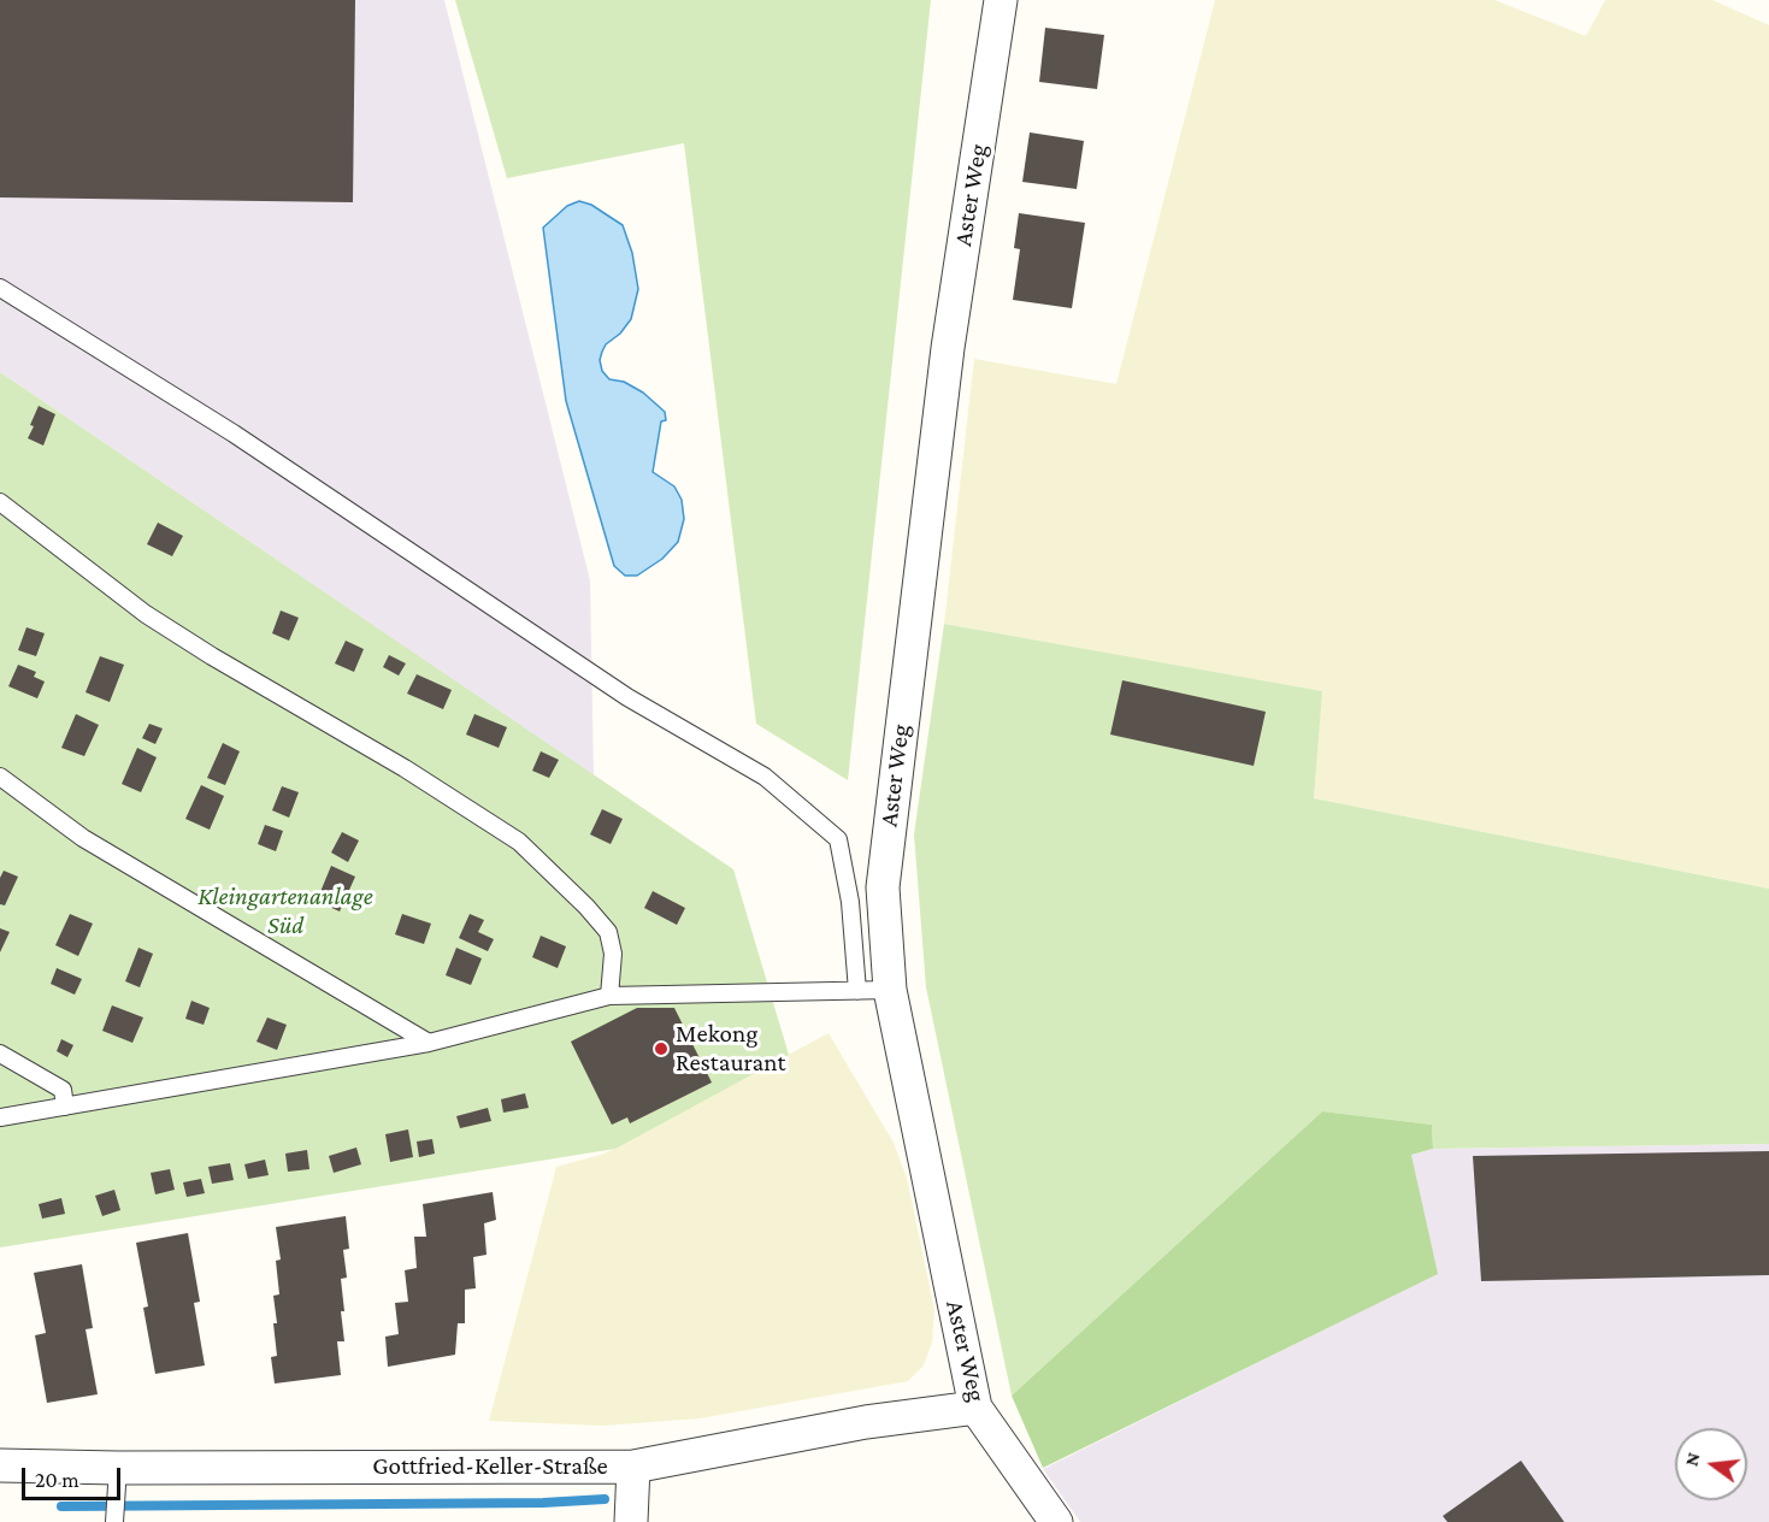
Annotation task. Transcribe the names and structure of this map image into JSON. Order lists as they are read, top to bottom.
{
  "streets": {
    "street": ["Aster Weg", "Gottfried-Keller-Straße"]
  },
  "crossings": [
    ["Aster Weg", "Gottfried-Keller-Straße"]
  ],
  "parks": ["Kleingartenanlage Süd"],
  "places": ["Mekong Restaurant"],
  "scale_bar": "20 m",
  "north": "left"
}
